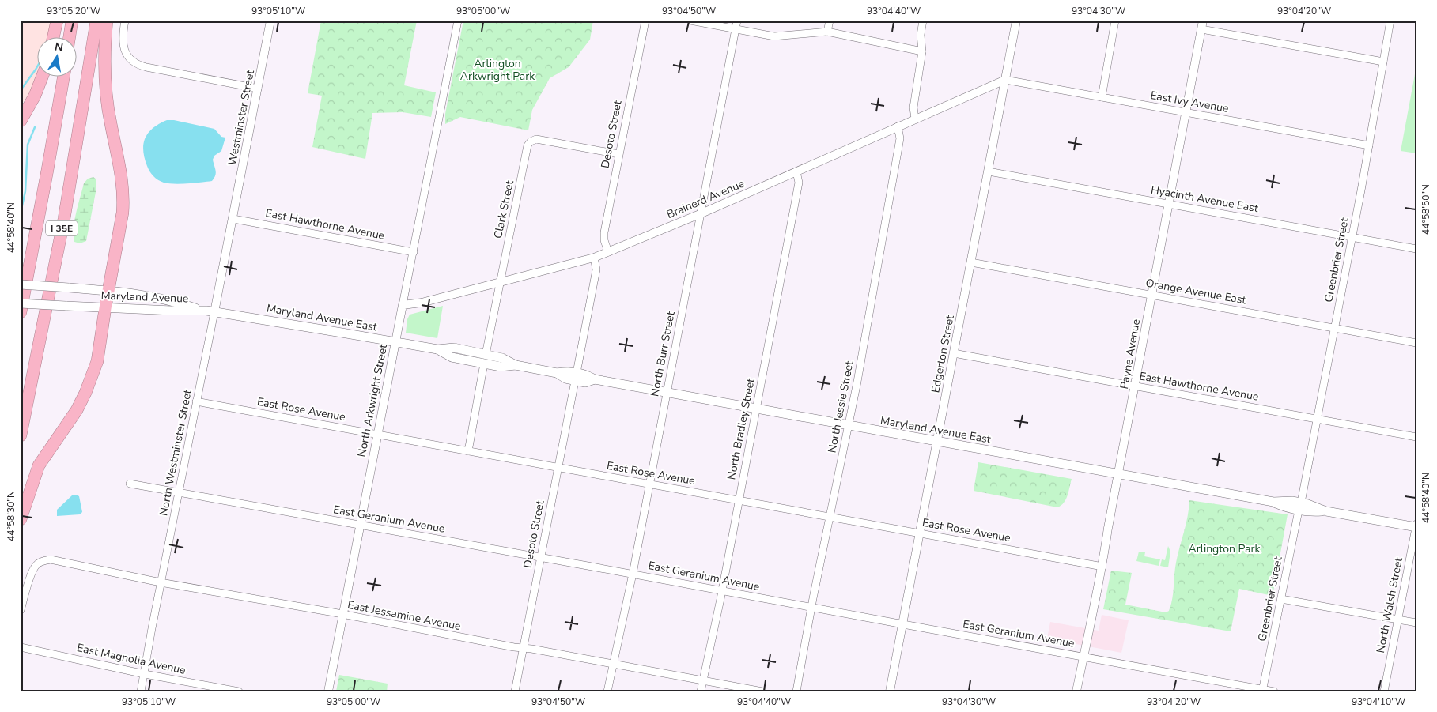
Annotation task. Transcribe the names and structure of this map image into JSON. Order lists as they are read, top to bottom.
{
  "streets": {
    "highway": ["I 35E"],
    "main road": ["Maryland Avenue", "Maryland Avenue East"],
    "street": [
      "East Ivy Avenue",
      "Westminster Street",
      "Desoto Street",
      "Brainerd Avenue",
      "Hyacinth Avenue East",
      "Clark Street",
      "East Hawthorne Avenue",
      "Greenbrier Street",
      "Orange Avenue East",
      "North Burr Street",
      "Edgerton Street",
      "Payne Avenue",
      "North Arkwright Street",
      "North Jessie Street",
      "East Rose Avenue",
      "North Bradley Street",
      "North Westminster Street",
      "East Geranium Avenue",
      "North Walsh Street",
      "East Jessamine Avenue",
      "East Magnolia Avenue"
    ]
  },
  "crossings": [
    ["East Ivy Avenue", "Brainerd Avenue"],
    ["East Ivy Avenue", "Greenbrier Street"],
    ["East Ivy Avenue", "Edgerton Street"],
    ["East Ivy Avenue", "Payne Avenue"],
    ["Westminster Street", "East Hawthorne Avenue"],
    ["Westminster Street", "North Westminster Street"],
    ["Desoto Street", "Brainerd Avenue"],
    ["Desoto Street", "Clark Street"],
    ["Desoto Street", "Maryland Avenue East"],
    ["Desoto Street", "East Rose Avenue"],
    ["Desoto Street", "East Geranium Avenue"],
    ["Desoto Street", "East Jessamine Avenue"],
    ["Brainerd Avenue", "Clark Street"],
    ["Brainerd Avenue", "North Burr Street"],
    ["Brainerd Avenue", "Edgerton Street"],
    ["Brainerd Avenue", "North Arkwright Street"],
    ["Brainerd Avenue", "North Jessie Street"],
    ["Brainerd Avenue", "North Bradley Street"],
    ["Hyacinth Avenue East", "Greenbrier Street"],
    ["Hyacinth Avenue East", "Edgerton Street"],
    ["Hyacinth Avenue East", "Payne Avenue"],
    ["Clark Street", "Maryland Avenue East"],
    ["Clark Street", "East Rose Avenue"],
    ["East Hawthorne Avenue", "Greenbrier Street"],
    ["East Hawthorne Avenue", "Edgerton Street"],
    ["East Hawthorne Avenue", "Payne Avenue"],
    ["East Hawthorne Avenue", "North Arkwright Street"],
    ["East Hawthorne Avenue", "North Westminster Street"],
    ["Greenbrier Street", "Orange Avenue East"],
    ["Greenbrier Street", "Maryland Avenue East"],
    ["Greenbrier Street", "East Geranium Avenue"],
    ["Orange Avenue East", "Edgerton Street"],
    ["Orange Avenue East", "Payne Avenue"],
    ["Maryland Avenue", "Maryland Avenue East"],
    ["Maryland Avenue East", "North Burr Street"],
    ["Maryland Avenue East", "Edgerton Street"],
    ["Maryland Avenue East", "Payne Avenue"],
    ["Maryland Avenue East", "North Arkwright Street"],
    ["Maryland Avenue East", "North Jessie Street"],
    ["Maryland Avenue East", "North Bradley Street"],
    ["Maryland Avenue East", "North Westminster Street"],
    ["Maryland Avenue East", "North Walsh Street"],
    ["North Burr Street", "East Rose Avenue"],
    ["North Burr Street", "East Geranium Avenue"],
    ["North Burr Street", "East Jessamine Avenue"],
    ["Edgerton Street", "East Rose Avenue"],
    ["Edgerton Street", "East Geranium Avenue"],
    ["Payne Avenue", "East Rose Avenue"],
    ["Payne Avenue", "East Geranium Avenue"],
    ["North Arkwright Street", "East Rose Avenue"],
    ["North Arkwright Street", "East Geranium Avenue"],
    ["North Arkwright Street", "East Jessamine Avenue"],
    ["North Jessie Street", "East Rose Avenue"],
    ["North Jessie Street", "East Geranium Avenue"],
    ["East Rose Avenue", "North Bradley Street"],
    ["East Rose Avenue", "North Westminster Street"],
    ["North Bradley Street", "East Geranium Avenue"],
    ["North Bradley Street", "East Jessamine Avenue"],
    ["North Westminster Street", "East Geranium Avenue"],
    ["North Westminster Street", "East Jessamine Avenue"],
    ["North Westminster Street", "East Magnolia Avenue"]
  ],
  "parks": ["Arlington Arkwright Park", "Arlington Park"],
  "north": "top",
  "coordinates": [
    "93°05'20\"W",
    "93°05'10\"W",
    "93°05'00\"W",
    "93°04'50\"W",
    "93°04'40\"W",
    "93°04'30\"W",
    "93°04'20\"W",
    "44°58'50\"N",
    "44°58'40\"N",
    "44°58'30\"N",
    "93°04'10\"W"
  ]
}
